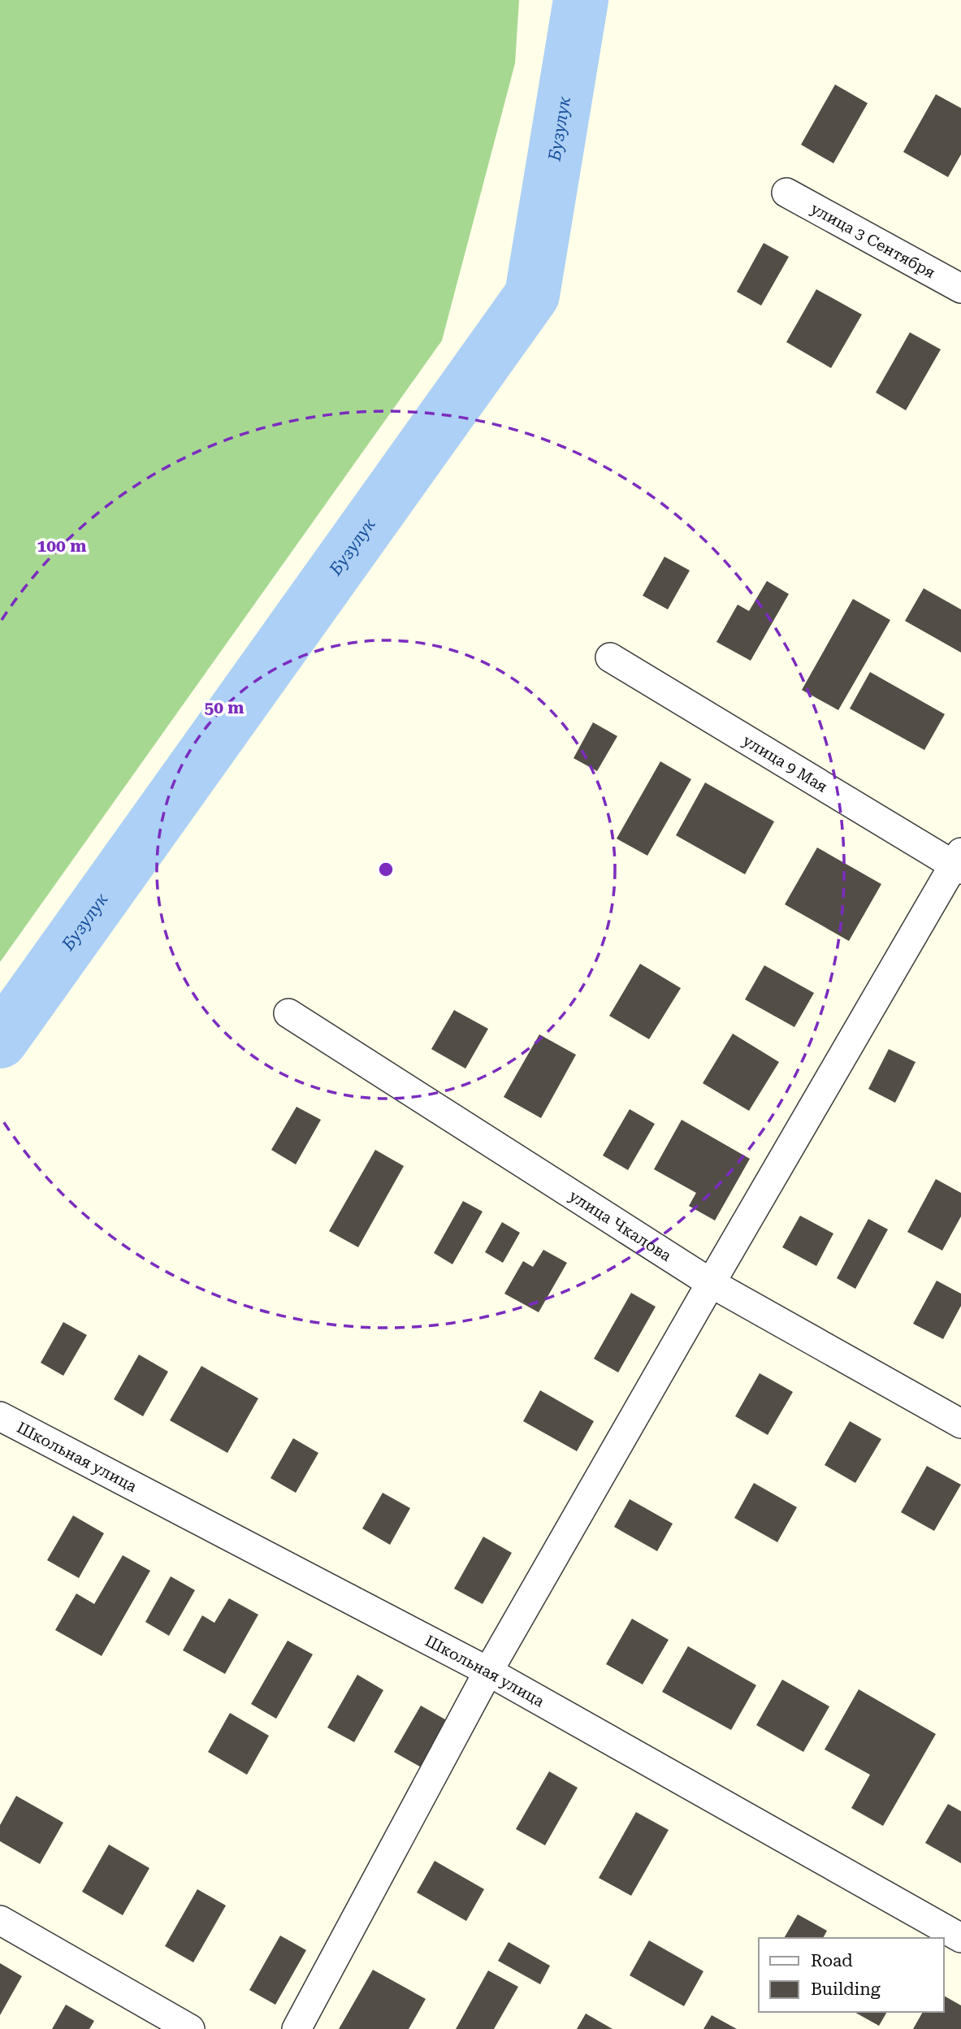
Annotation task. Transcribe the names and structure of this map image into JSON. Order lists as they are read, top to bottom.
{
  "streets": {
    "street": [
      "улица 3 Сентября",
      "улица 9 Мая",
      "улица Чкалова",
      "Школьная улица"
    ]
  },
  "water": ["Бузулук"],
  "legend": ["Road", "Building"],
  "rings": ["100 m", "50 m"]
}
